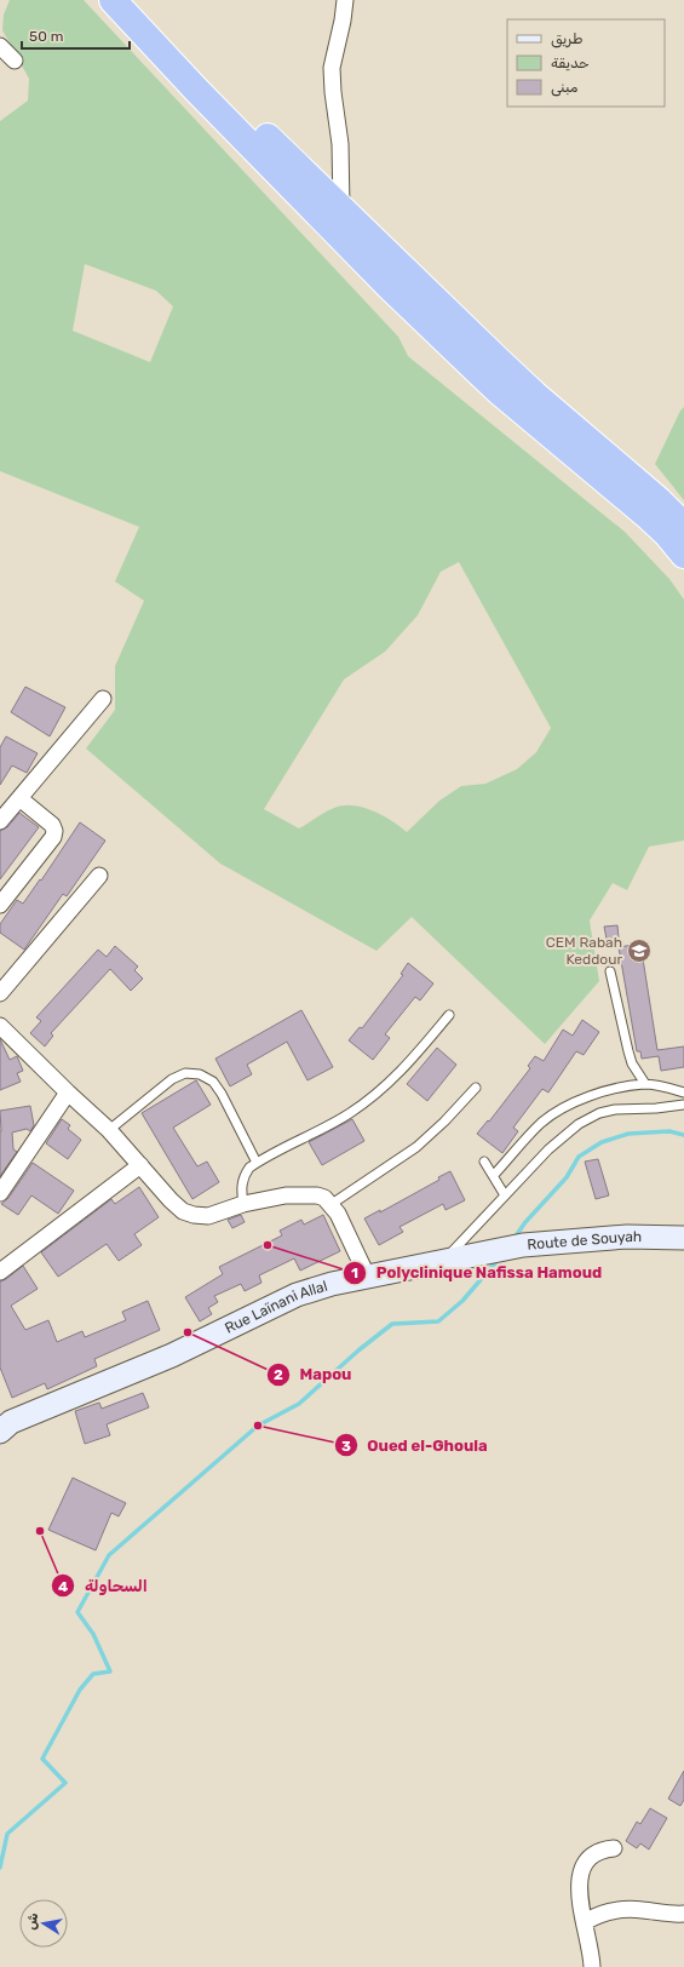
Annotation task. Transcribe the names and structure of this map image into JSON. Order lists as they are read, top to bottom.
{
  "streets": {
    "main road": ["Route de Souyah", "Rue Laïnani Allal"]
  },
  "crossings": [
    ["Route de Souyah", "Rue Laïnani Allal"]
  ],
  "places": {
    "school or university": ["CEM Rabah Keddour"],
    "other": [
      "Polyclinique Nafissa Hamoud",
      "Mapou",
      "Oued el-Ghoula",
      "السحاولة"
    ]
  },
  "legend": ["طريق", "حديقة", "مبنى"],
  "scale_bar": "50 m",
  "north": "left"
}
